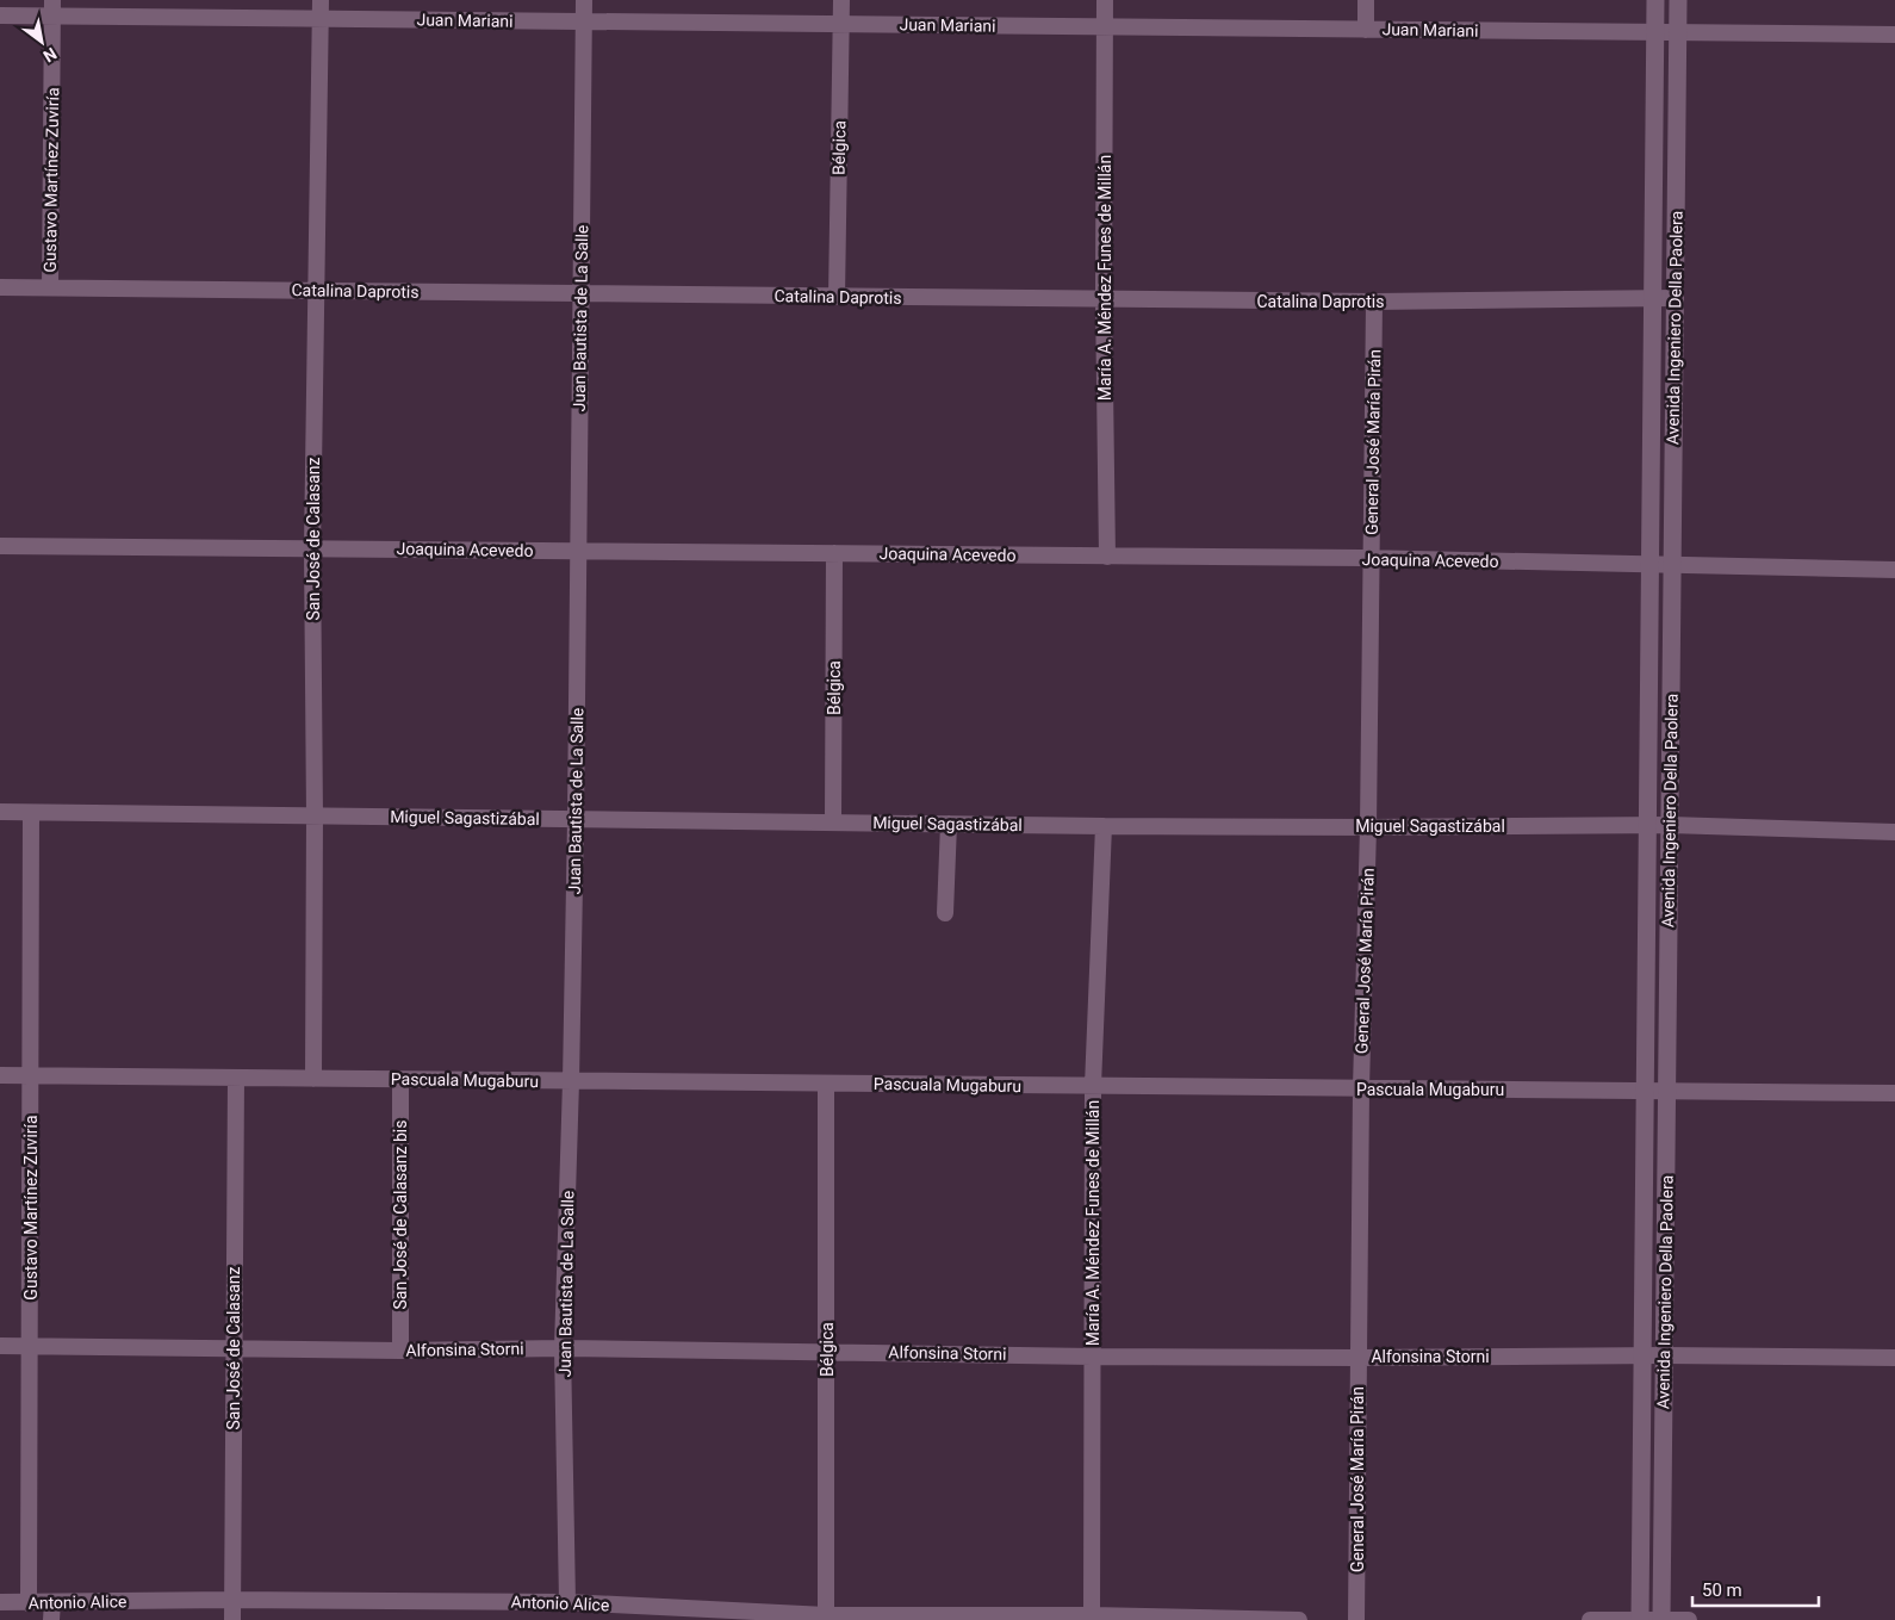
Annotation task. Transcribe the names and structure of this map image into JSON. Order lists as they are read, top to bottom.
{
  "streets": {
    "main road": ["Avenida Ingeniero Della Paolera"],
    "street": [
      "Juan Mariani",
      "Bélgica",
      "Gustavo Martínez Zuviría",
      "María A. Méndez Funes de Millán",
      "Catalina Daprotis",
      "Juan Bautista de La Salle",
      "General José María Pirán",
      "San José de Calasanz",
      "Joaquina Acevedo",
      "Miguel Sagastizábal",
      "Pascuala Mugaburu",
      "San José de Calasanz bis",
      "Alfonsina Storni",
      "Antonio Alice"
    ]
  },
  "crossings": [
    ["Juan Mariani", "Bélgica"],
    ["Juan Mariani", "Gustavo Martínez Zuviría"],
    ["Juan Mariani", "María A. Méndez Funes de Millán"],
    ["Juan Mariani", "Juan Bautista de La Salle"],
    ["Juan Mariani", "Avenida Ingeniero Della Paolera"],
    ["Juan Mariani", "San José de Calasanz"],
    ["Bélgica", "Catalina Daprotis"],
    ["Bélgica", "Joaquina Acevedo"],
    ["Bélgica", "Miguel Sagastizábal"],
    ["Bélgica", "Pascuala Mugaburu"],
    ["Bélgica", "Alfonsina Storni"],
    ["Bélgica", "Antonio Alice"],
    ["Gustavo Martínez Zuviría", "Catalina Daprotis"],
    ["Gustavo Martínez Zuviría", "Miguel Sagastizábal"],
    ["Gustavo Martínez Zuviría", "Pascuala Mugaburu"],
    ["Gustavo Martínez Zuviría", "Alfonsina Storni"],
    ["Gustavo Martínez Zuviría", "Antonio Alice"],
    ["María A. Méndez Funes de Millán", "Catalina Daprotis"],
    ["María A. Méndez Funes de Millán", "Joaquina Acevedo"],
    ["María A. Méndez Funes de Millán", "Miguel Sagastizábal"],
    ["María A. Méndez Funes de Millán", "Pascuala Mugaburu"],
    ["María A. Méndez Funes de Millán", "Alfonsina Storni"],
    ["María A. Méndez Funes de Millán", "Antonio Alice"],
    ["Catalina Daprotis", "Juan Bautista de La Salle"],
    ["Catalina Daprotis", "Avenida Ingeniero Della Paolera"],
    ["Catalina Daprotis", "General José María Pirán"],
    ["Catalina Daprotis", "San José de Calasanz"],
    ["Juan Bautista de La Salle", "Joaquina Acevedo"],
    ["Juan Bautista de La Salle", "Miguel Sagastizábal"],
    ["Juan Bautista de La Salle", "Pascuala Mugaburu"],
    ["Juan Bautista de La Salle", "Alfonsina Storni"],
    ["Juan Bautista de La Salle", "Antonio Alice"],
    ["Avenida Ingeniero Della Paolera", "Joaquina Acevedo"],
    ["Avenida Ingeniero Della Paolera", "Miguel Sagastizábal"],
    ["Avenida Ingeniero Della Paolera", "Pascuala Mugaburu"],
    ["Avenida Ingeniero Della Paolera", "Alfonsina Storni"],
    ["General José María Pirán", "Joaquina Acevedo"],
    ["General José María Pirán", "Miguel Sagastizábal"],
    ["General José María Pirán", "Pascuala Mugaburu"],
    ["General José María Pirán", "Alfonsina Storni"],
    ["San José de Calasanz", "Joaquina Acevedo"],
    ["San José de Calasanz", "Miguel Sagastizábal"],
    ["San José de Calasanz", "Pascuala Mugaburu"],
    ["San José de Calasanz", "Alfonsina Storni"],
    ["San José de Calasanz", "Antonio Alice"],
    ["Pascuala Mugaburu", "San José de Calasanz bis"],
    ["San José de Calasanz bis", "Alfonsina Storni"]
  ],
  "scale_bar": "50 m",
  "north": "bottom right"
}
